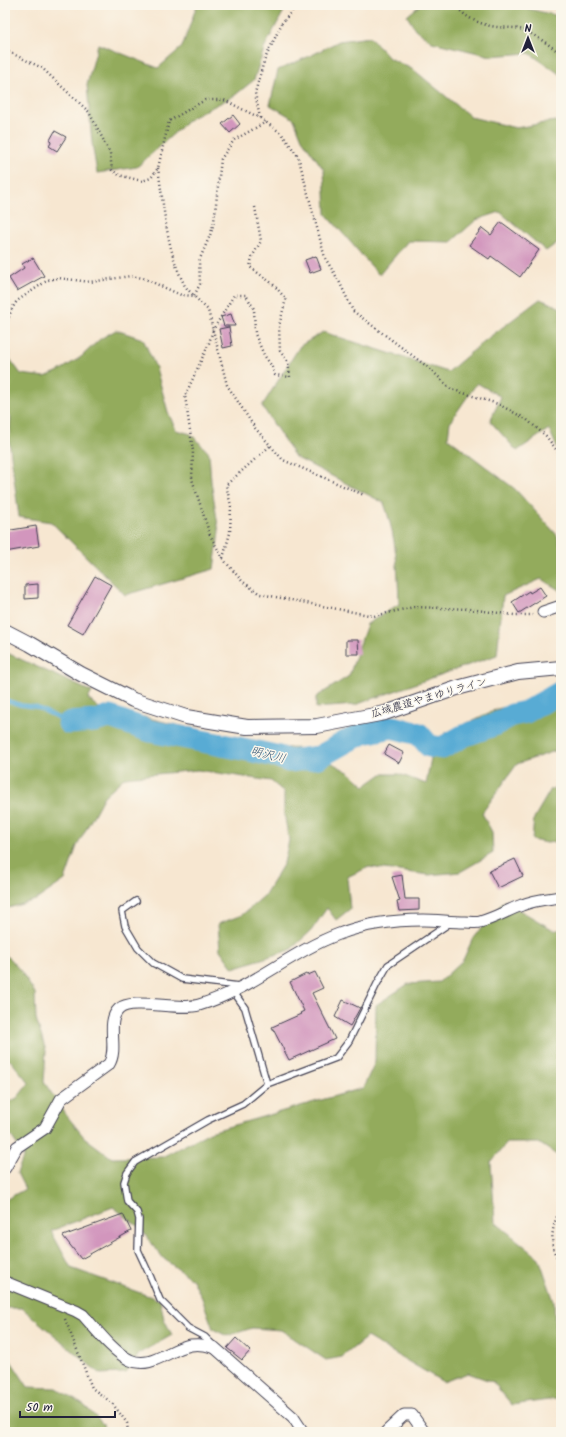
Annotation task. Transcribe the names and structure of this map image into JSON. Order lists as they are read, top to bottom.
{
  "streets": {
    "street": ["広域農道やまゆりライン"]
  },
  "water": ["明沢川"],
  "scale_bar": "50 m",
  "north": "top"
}
